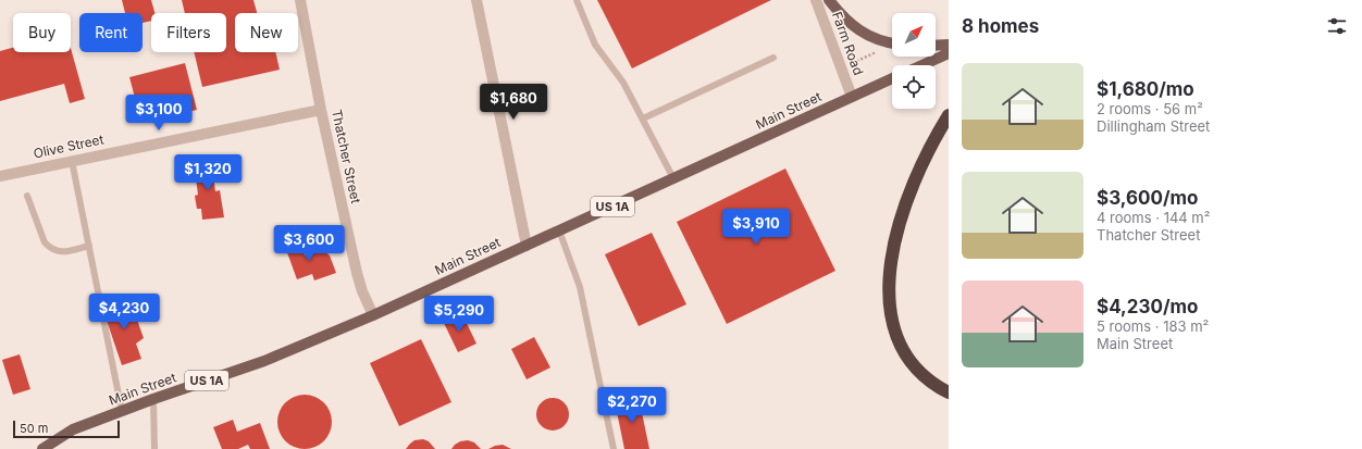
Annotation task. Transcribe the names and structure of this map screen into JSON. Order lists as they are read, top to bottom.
{
  "streets": {
    "main road": ["Main Street", "US 1A"],
    "street": ["Farm Road", "Olive Street", "Thatcher Street"]
  },
  "crossings": [
    ["Farm Road", "Main Street"],
    ["Main Street", "Thatcher Street"],
    ["Olive Street", "Thatcher Street"]
  ],
  "scale_bar": "50 m",
  "north": "top right",
  "page": {
    "heading": "8 homes",
    "chip": [
      "Buy",
      "Rent",
      "Filters",
      "New"
    ],
    "list": [
      {
        "name": "$1,680/mo",
        "note": "2 rooms · 56 m² · Dillingham Street"
      },
      {
        "name": "$3,600/mo",
        "note": "4 rooms · 144 m² · Thatcher Street"
      },
      {
        "name": "$4,230/mo",
        "note": "5 rooms · 183 m² · Main Street"
      }
    ],
    "price": [
      "$1,680",
      "$3,100",
      "$1,320",
      "$3,910",
      "$3,600",
      "$4,230",
      "$5,290",
      "$2,270"
    ],
    "scale": "50 m"
  }
}
